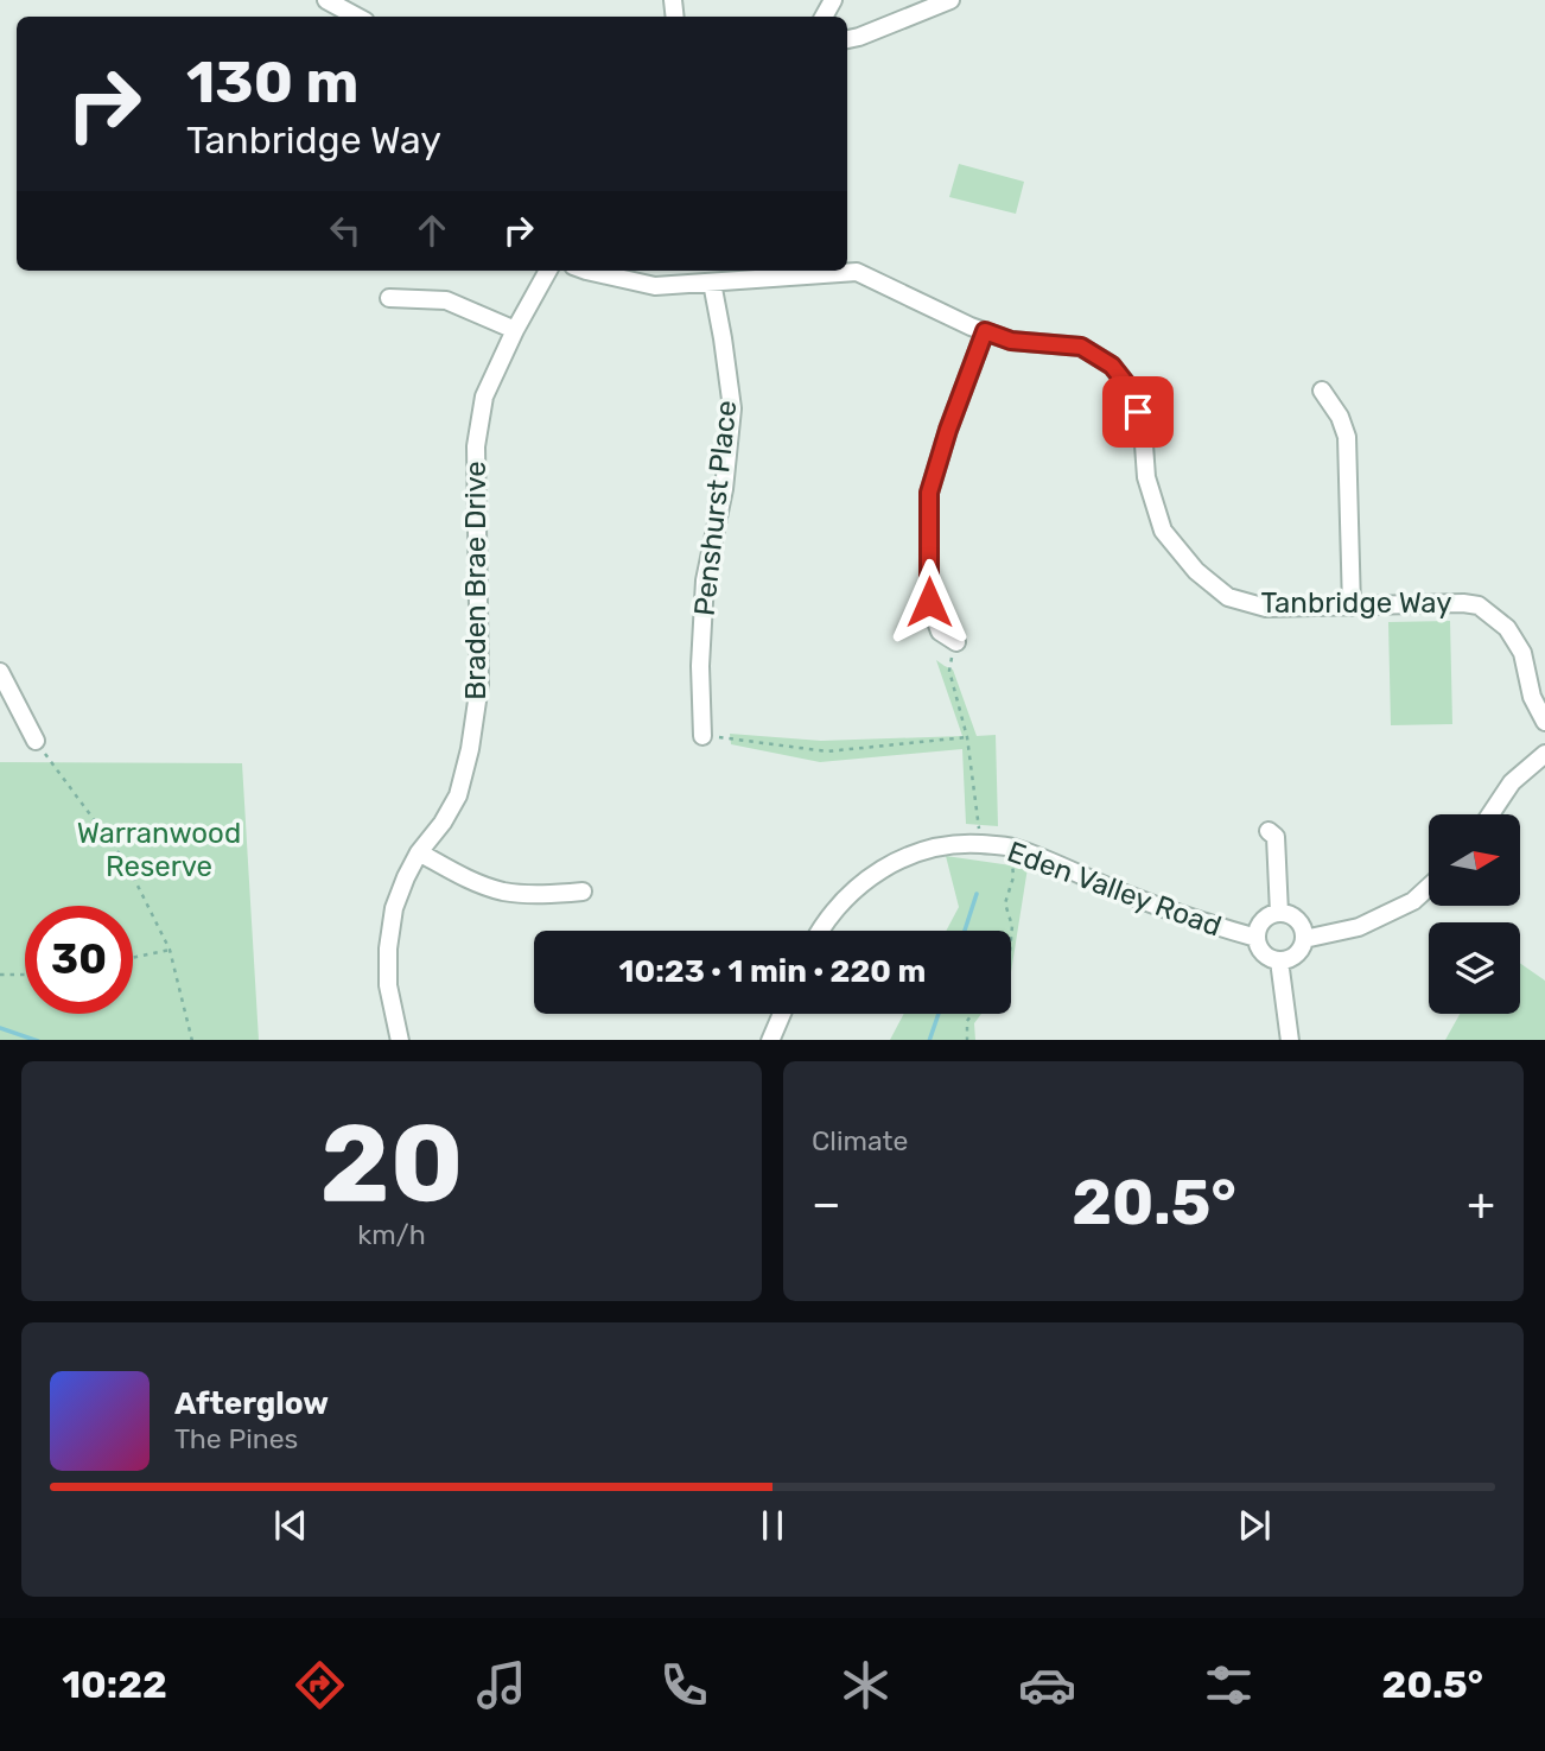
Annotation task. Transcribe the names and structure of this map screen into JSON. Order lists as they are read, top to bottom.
{
  "streets": {
    "street": [
      "Penshurst Place",
      "Braden Brae Drive",
      "Tanbridge Way",
      "Eden Valley Road"
    ]
  },
  "crossings": [
    ["Penshurst Place", "Tanbridge Way"]
  ],
  "parks": ["Warranwood Reserve"],
  "north": "right",
  "page": {
    "turn": ["130 m", "Tanbridge Way"],
    "limit": "30",
    "trip": "10:23 · 1 min · 220 m",
    "tile": [
      ["20", "km/h"],
      "Climate"
    ],
    "heat": ["−", "20.5°", "+"],
    "song": ["Afterglow", "The Pines"],
    "tabs": ["10:22", "20.5°"]
  }
}
